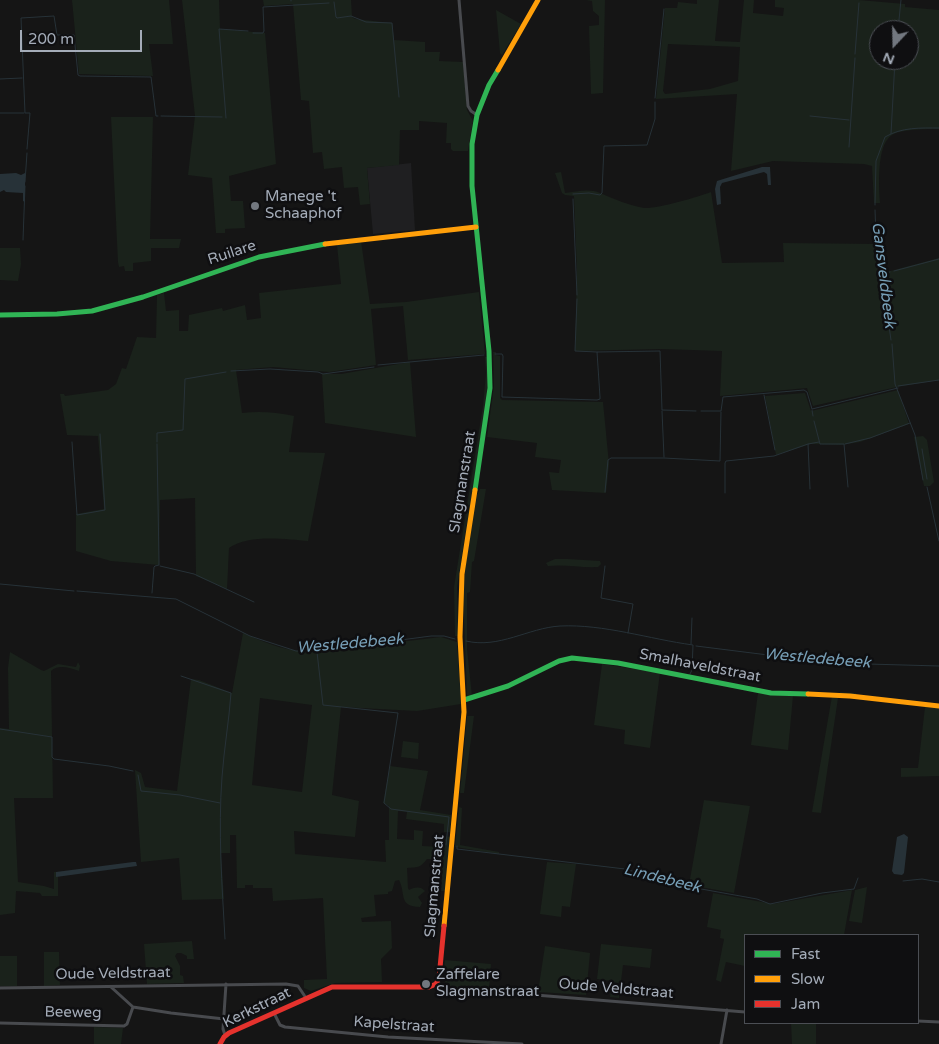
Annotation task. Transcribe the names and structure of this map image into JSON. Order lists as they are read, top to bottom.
{
  "streets": {
    "main road": [
      "Ruilare",
      "Slagmanstraat",
      "Smalhaveldstraat",
      "Oude Veldstraat",
      "Kerkstraat"
    ],
    "street": ["Beeweg", "Kapelstraat"]
  },
  "crossings": [
    ["Ruilare", "Slagmanstraat"],
    ["Slagmanstraat", "Smalhaveldstraat"],
    ["Slagmanstraat", "Oude Veldstraat"],
    ["Oude Veldstraat", "Kerkstraat"],
    ["Oude Veldstraat", "Beeweg"],
    ["Kerkstraat", "Kapelstraat"]
  ],
  "water": ["Gansveldbeek", "Westledebeek", "Lindebeek"],
  "places": ["Manege 't Schaaphof", "Zaffelare Slagmanstraat"],
  "legend": ["Fast", "Slow", "Jam"],
  "scale_bar": "200 m",
  "north": "bottom"
}
